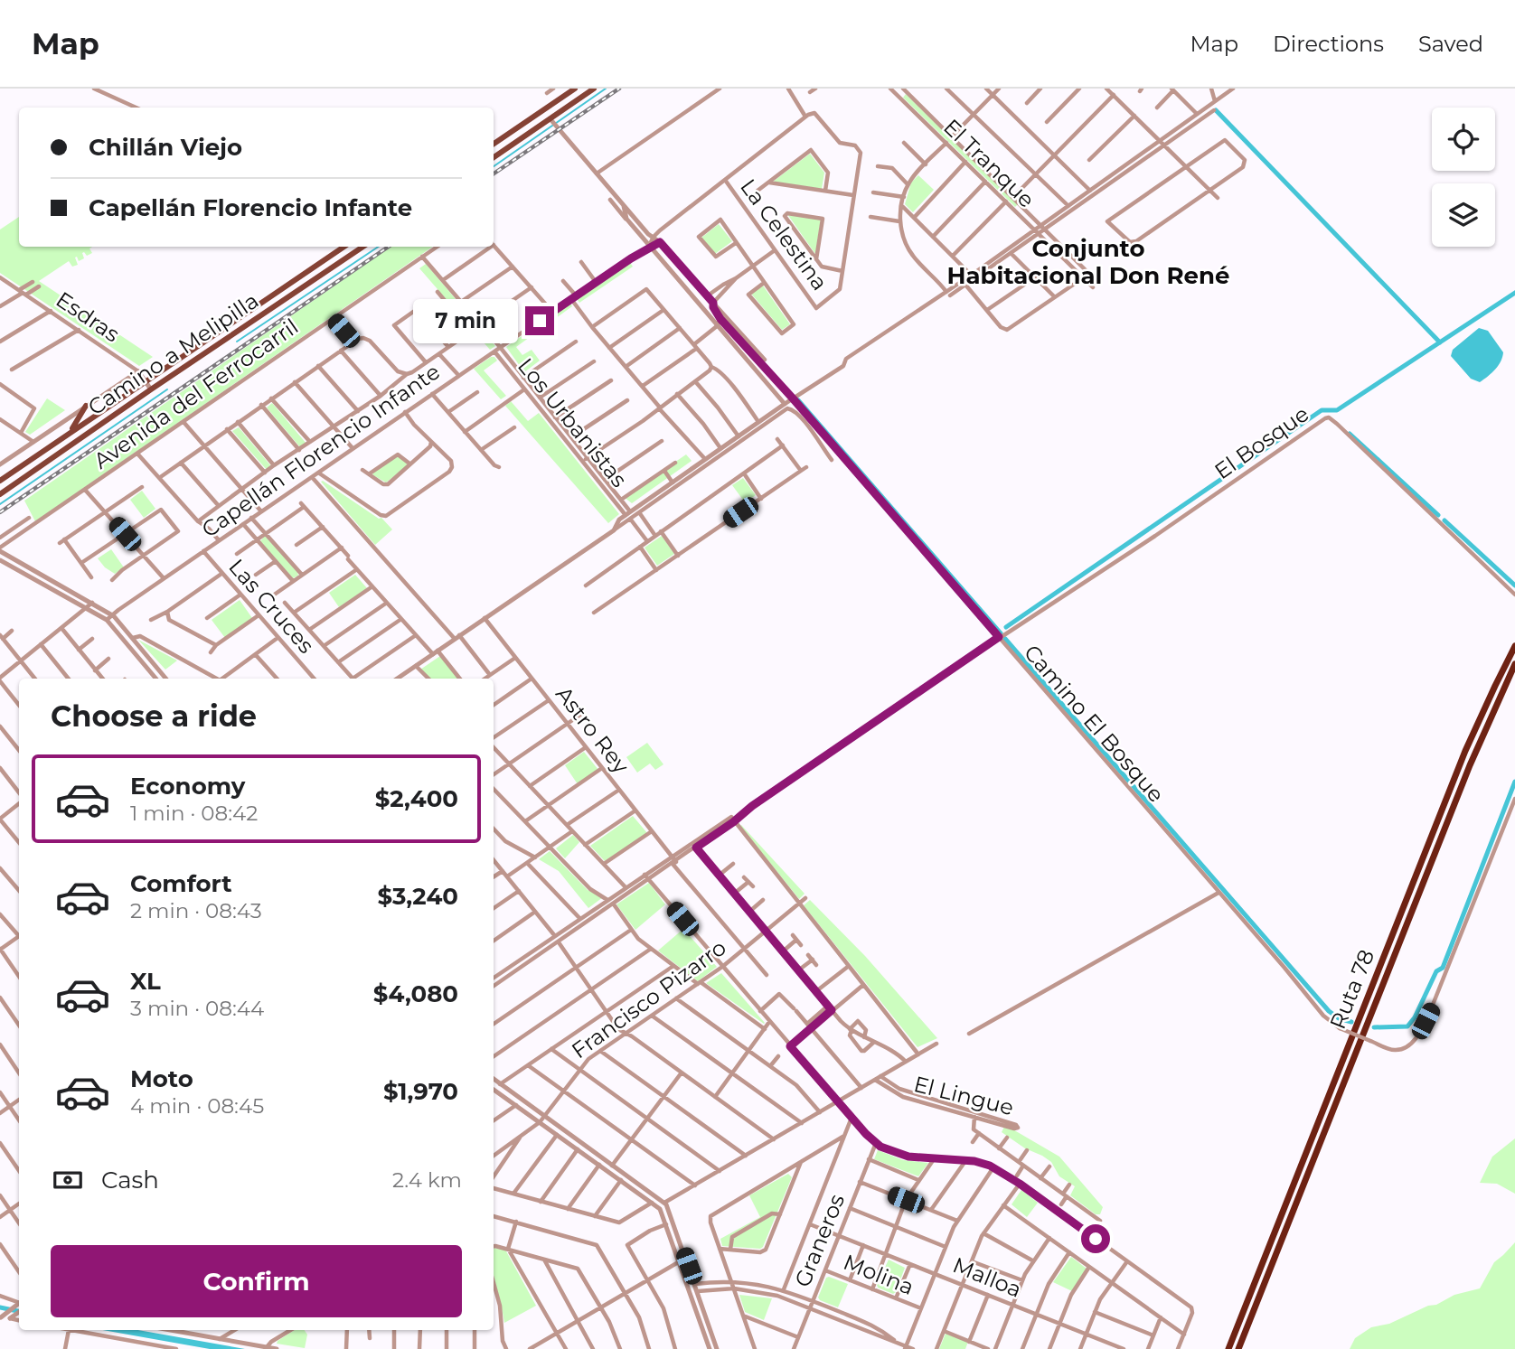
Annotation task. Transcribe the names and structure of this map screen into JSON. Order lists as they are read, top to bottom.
{
  "streets": {
    "highway": ["Ruta 78"],
    "main road": ["Camino a Melipilla"],
    "street": [
      "El Tranque",
      "La Celestina",
      "Esdras",
      "Avenida del Ferrocarril",
      "Los Urbanistas",
      "El Bosque",
      "Capellán Florencio Infante",
      "Las Cruces",
      "Camino El Bosque",
      "Astro Rey",
      "Francisco Pizarro",
      "El Lingue",
      "Graneros",
      "Molina",
      "Malloa"
    ]
  },
  "crossings": [
    ["Esdras", "Camino a Melipilla"],
    ["Avenida del Ferrocarril", "Los Urbanistas"],
    ["Los Urbanistas", "Capellán Florencio Infante"],
    ["El Bosque", "Camino El Bosque"],
    ["Capellán Florencio Infante", "Las Cruces"],
    ["Capellán Florencio Infante", "Camino El Bosque"],
    ["Astro Rey", "Francisco Pizarro"],
    ["Graneros", "Molina"],
    ["Graneros", "Malloa"]
  ],
  "districts": ["Conjunto Habitacional Don René"],
  "page": {
    "header": "Map",
    "nav": ["Map", "Directions", "Saved"],
    "banner": ["Chillán Viejo", "Capellán Florencio Infante"],
    "bubble": "7 min",
    "heading": "Choose a ride",
    "list": [
      {
        "name": "Economy",
        "note": "1 min · 08:42",
        "value": "$2,400"
      },
      {
        "name": "Comfort",
        "note": "2 min · 08:43",
        "value": "$3,240"
      },
      {
        "name": "XL",
        "note": "3 min · 08:44",
        "value": "$4,080"
      },
      {
        "name": "Moto",
        "note": "4 min · 08:45",
        "value": "$1,970"
      }
    ],
    "pay": ["Cash", "2.4 km"],
    "buttons": "Confirm"
  }
}
